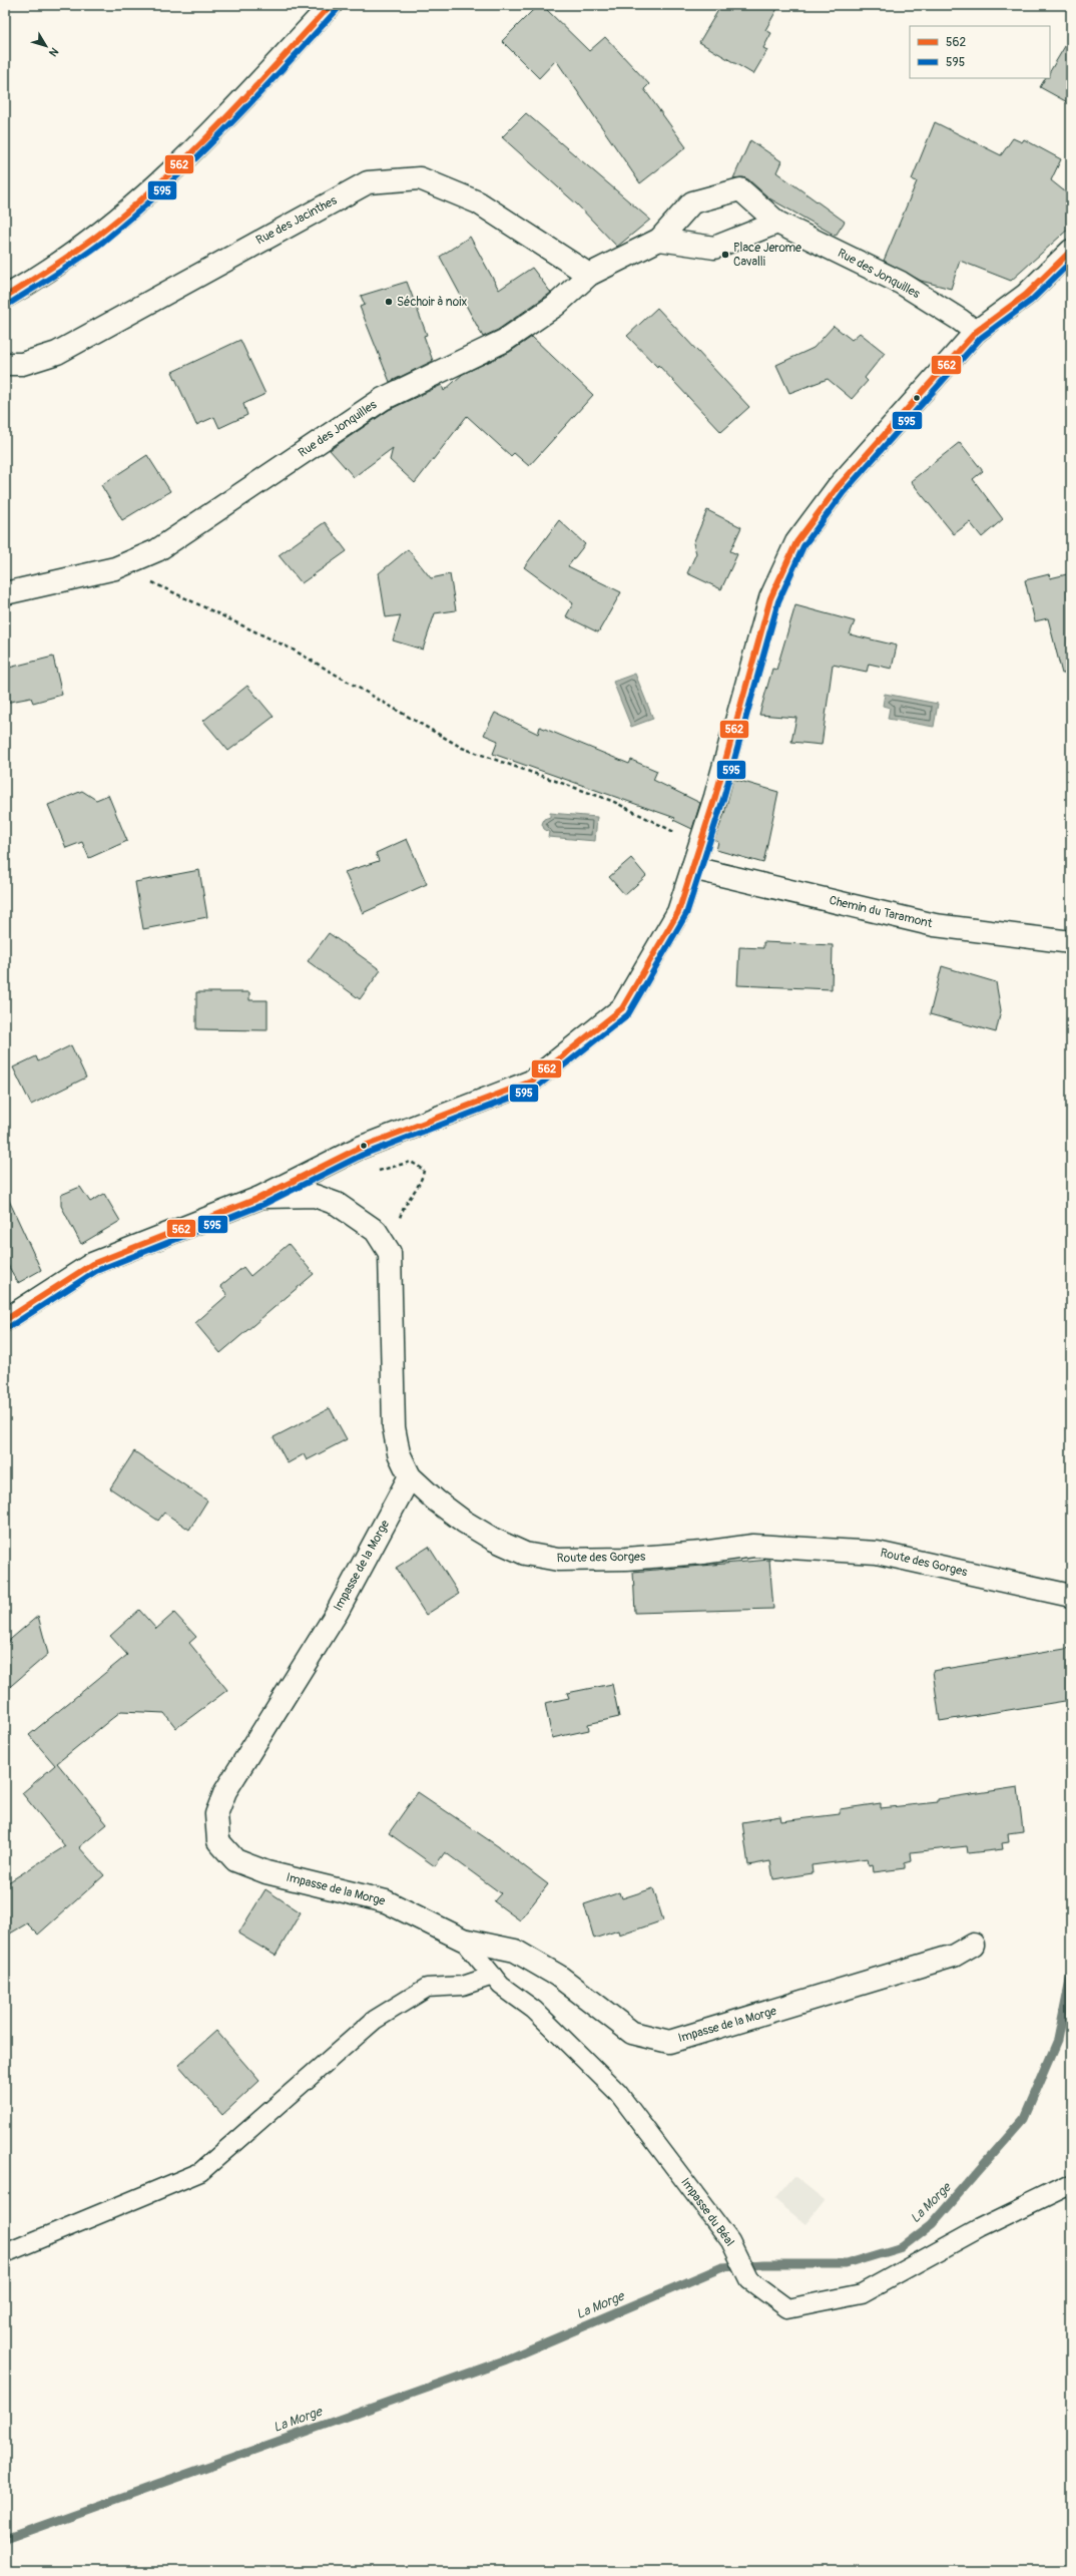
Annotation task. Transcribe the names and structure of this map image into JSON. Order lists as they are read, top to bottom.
{
  "streets": {
    "street": [
      "Rue des Jacinthes",
      "Rue des Jonquilles",
      "Chemin du Taramont",
      "Route des Gorges",
      "Impasse de la Morge"
    ],
    "lane": ["Impasse du Béal"]
  },
  "crossings": [
    ["Rue des Jacinthes", "Rue des Jonquilles"],
    ["Route des Gorges", "Impasse de la Morge"],
    ["Impasse de la Morge", "Impasse du Béal"]
  ],
  "water": ["La Morge"],
  "places": ["Place Jerome Cavalli", "Séchoir à noix"],
  "lines": ["transit line 562", "transit line 595"],
  "legend": ["562", "595"],
  "north": "bottom right"
}
